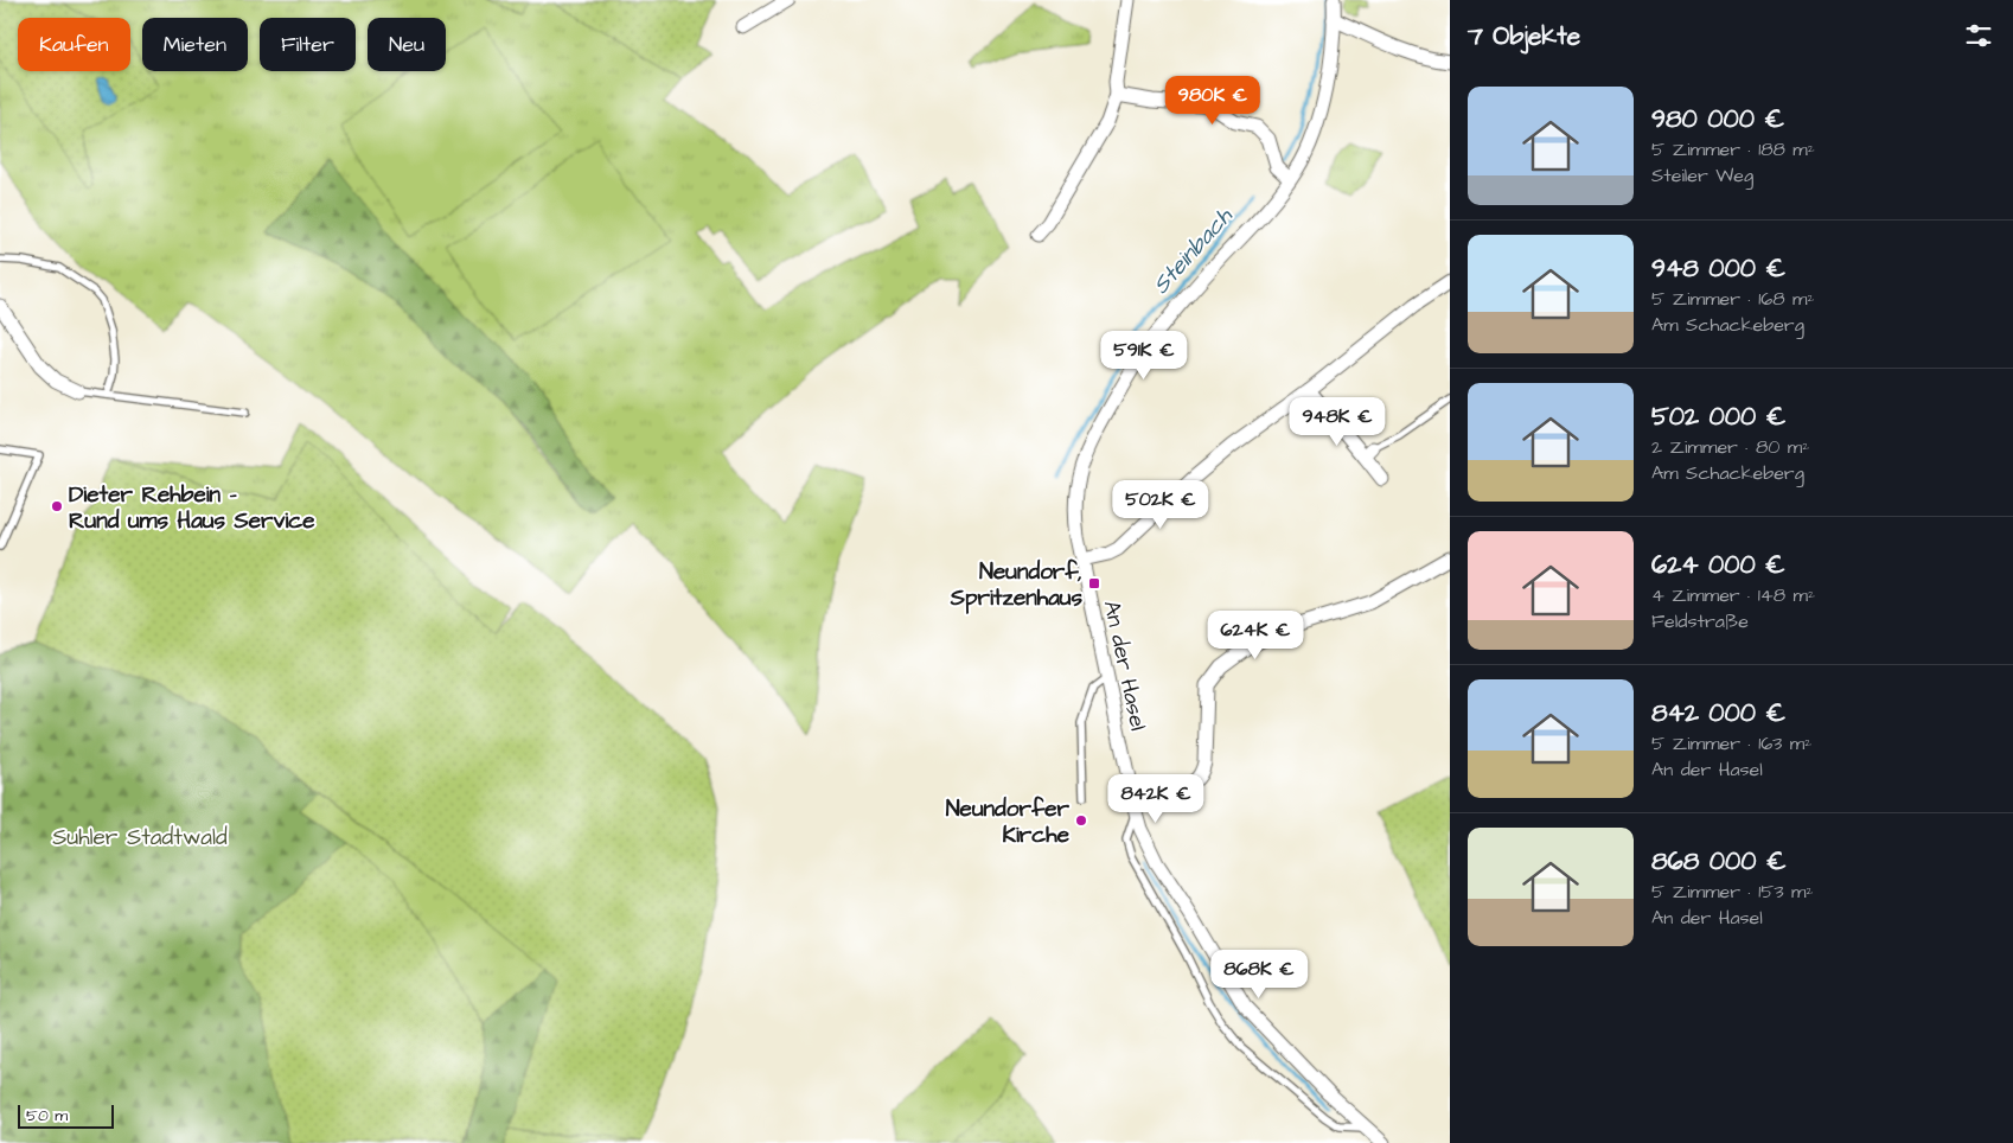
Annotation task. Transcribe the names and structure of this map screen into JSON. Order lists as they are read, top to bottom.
{
  "streets": {
    "street": ["An der Hasel"]
  },
  "water": ["Steinbach"],
  "parks": ["Suhler Stadtwald"],
  "places": {
    "other": ["Dieter Rehbein - Rund ums Haus Service", "Neundorfer Kirche"],
    "transit": ["Neundorf, Spritzenhaus"]
  },
  "scale_bar": "50 m",
  "page": {
    "heading": "7 Objekte",
    "chip": [
      "Kaufen",
      "Mieten",
      "Filter",
      "Neu"
    ],
    "list": [
      {
        "name": "980 000 €",
        "note": "5 Zimmer · 188 m² · Steiler Weg"
      },
      {
        "name": "948 000 €",
        "note": "5 Zimmer · 168 m² · Am Schackeberg"
      },
      {
        "name": "502 000 €",
        "note": "2 Zimmer · 80 m² · Am Schackeberg"
      },
      {
        "name": "624 000 €",
        "note": "4 Zimmer · 148 m² · Feldstraße"
      },
      {
        "name": "842 000 €",
        "note": "5 Zimmer · 163 m² · An der Hasel"
      },
      {
        "name": "868 000 €",
        "note": "5 Zimmer · 153 m² · An der Hasel"
      }
    ],
    "price": [
      "980K €",
      "591K €",
      "948K €",
      "502K €",
      "624K €",
      "842K €",
      "868K €"
    ],
    "scale": "50 m"
  }
}
